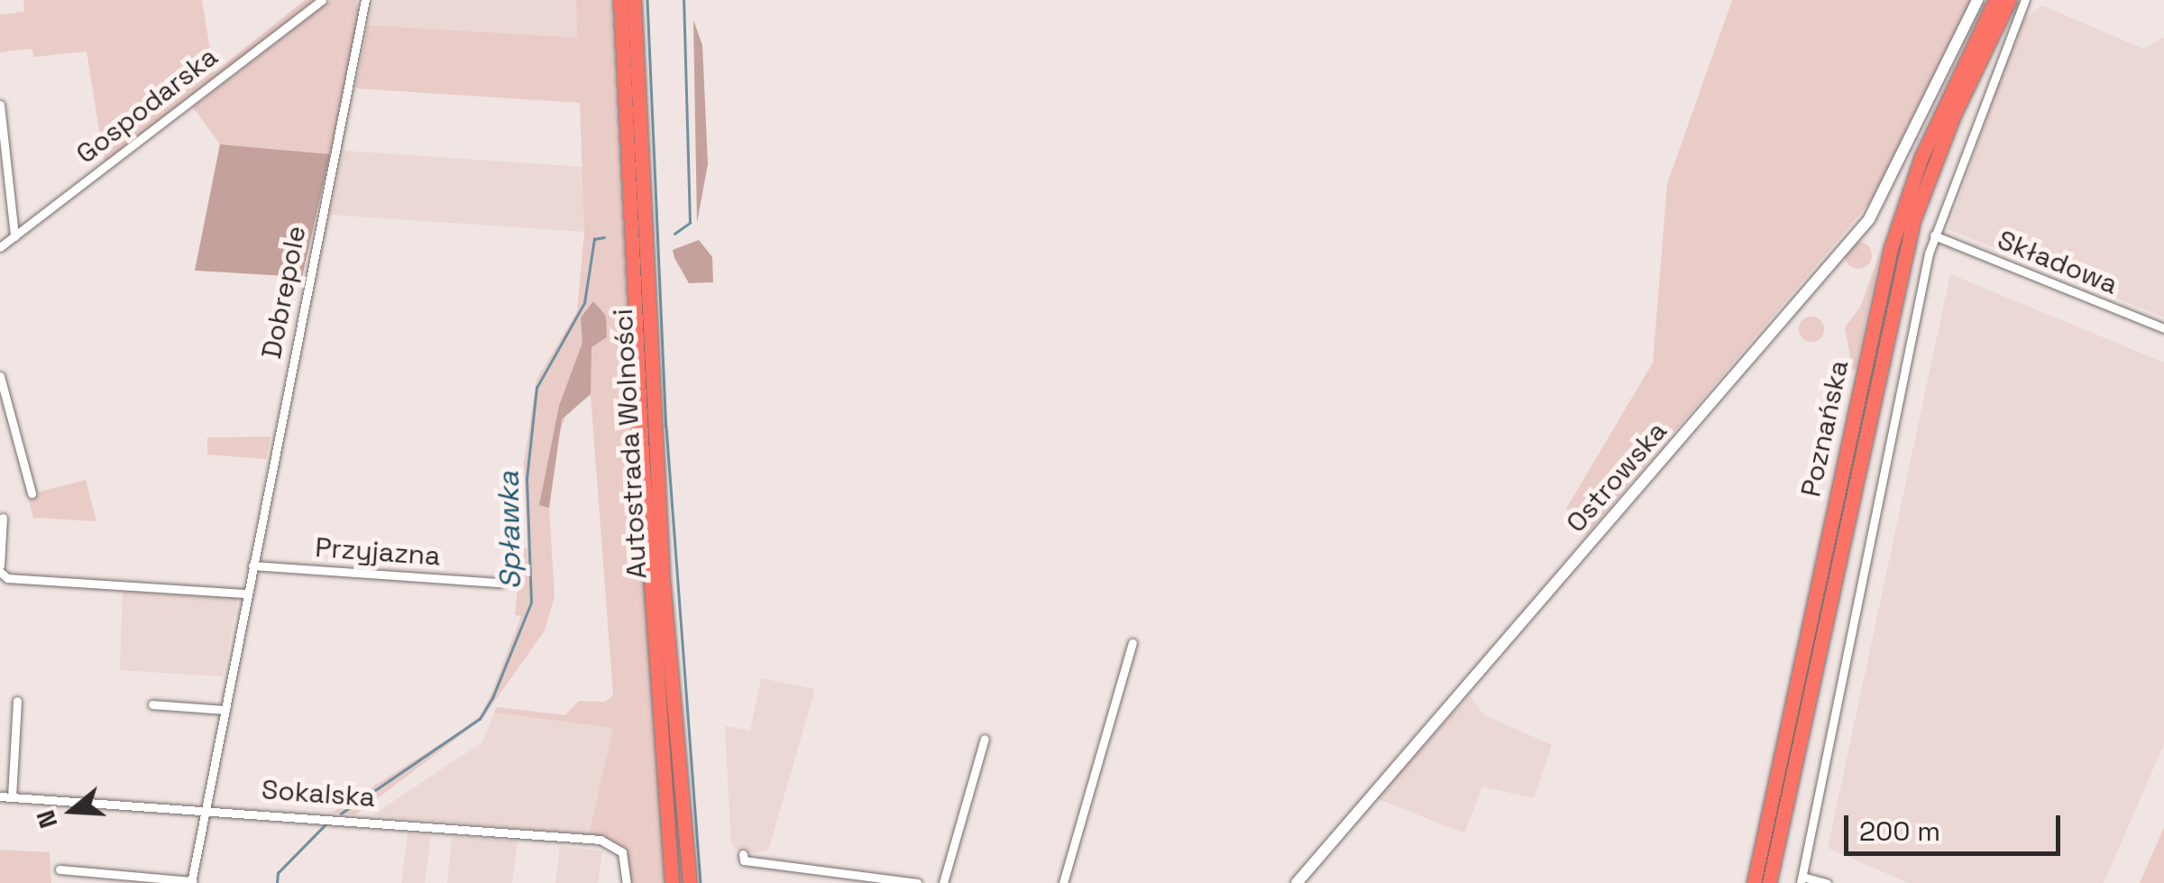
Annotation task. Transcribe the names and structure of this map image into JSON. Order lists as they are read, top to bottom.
{
  "streets": {
    "highway": ["Poznańska", "Autostrada Wolności"],
    "street": [
      "Gospodarska",
      "Składowa",
      "Dobrepole",
      "Ostrowska",
      "Przyjazna",
      "Sokalska"
    ]
  },
  "crossings": [
    ["Dobrepole", "Przyjazna"],
    ["Dobrepole", "Sokalska"]
  ],
  "water": ["Spławka"],
  "scale_bar": "200 m",
  "north": "left"
}
